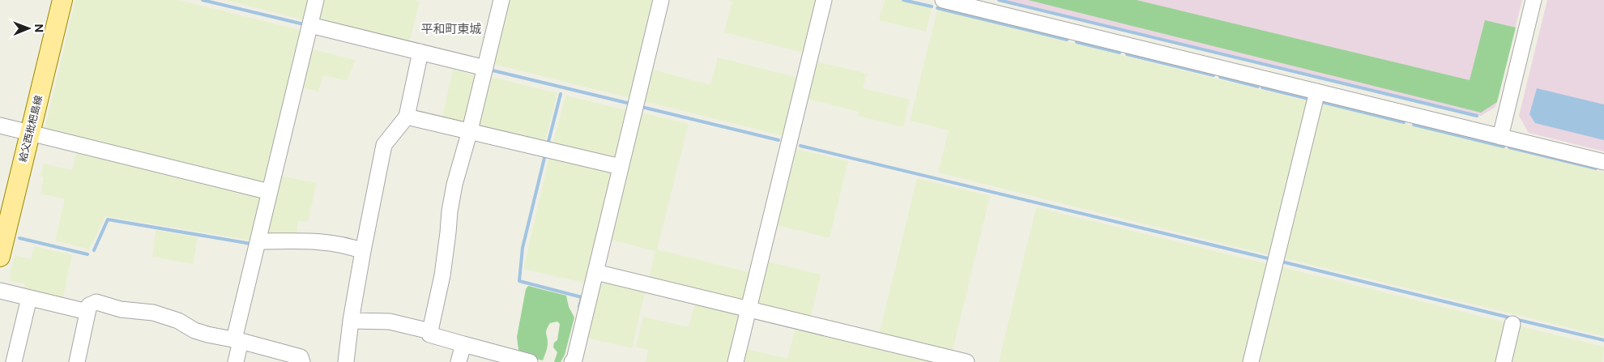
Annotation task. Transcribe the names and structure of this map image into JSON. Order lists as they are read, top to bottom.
{
  "streets": {
    "main road": ["給父西枇杷島線"]
  },
  "districts": ["平和町東城"],
  "north": "right"
}
